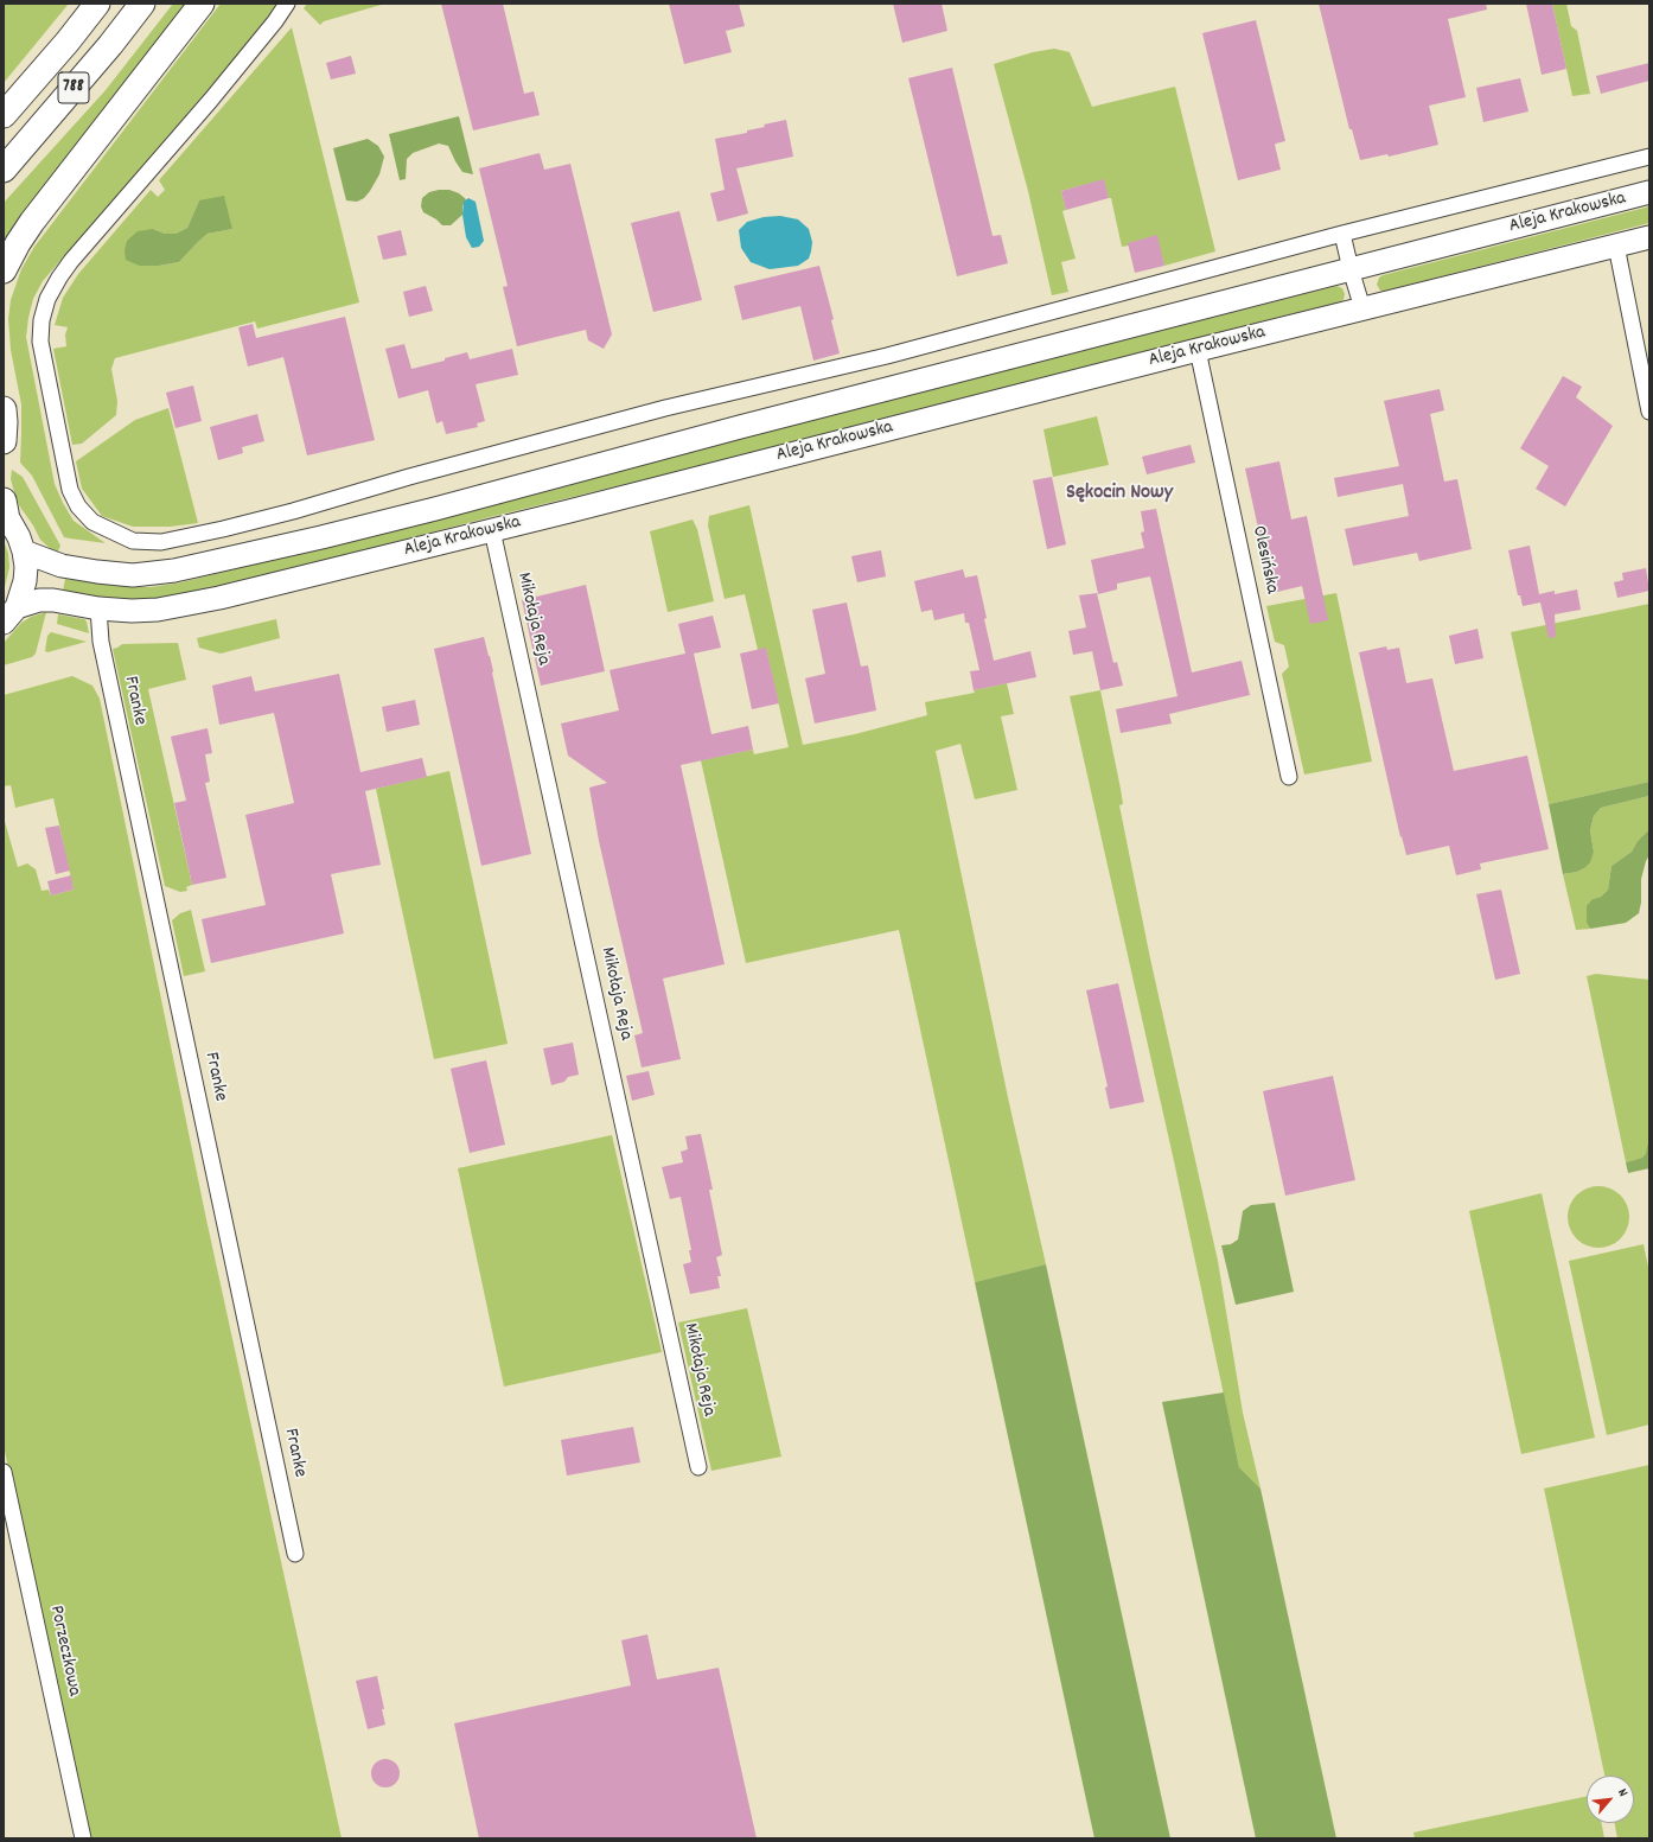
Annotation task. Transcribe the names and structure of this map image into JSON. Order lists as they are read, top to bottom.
{
  "streets": {
    "main road": ["788", "Aleja Krakowska"],
    "street": [
      "Olesińska",
      "Mikołaja Reja",
      "Franke",
      "Porzeczkowa"
    ]
  },
  "crossings": [
    ["Aleja Krakowska", "Olesińska"],
    ["Aleja Krakowska", "Mikołaja Reja"],
    ["Aleja Krakowska", "Franke"]
  ],
  "districts": ["Sękocin Nowy"],
  "north": "top right"
}
